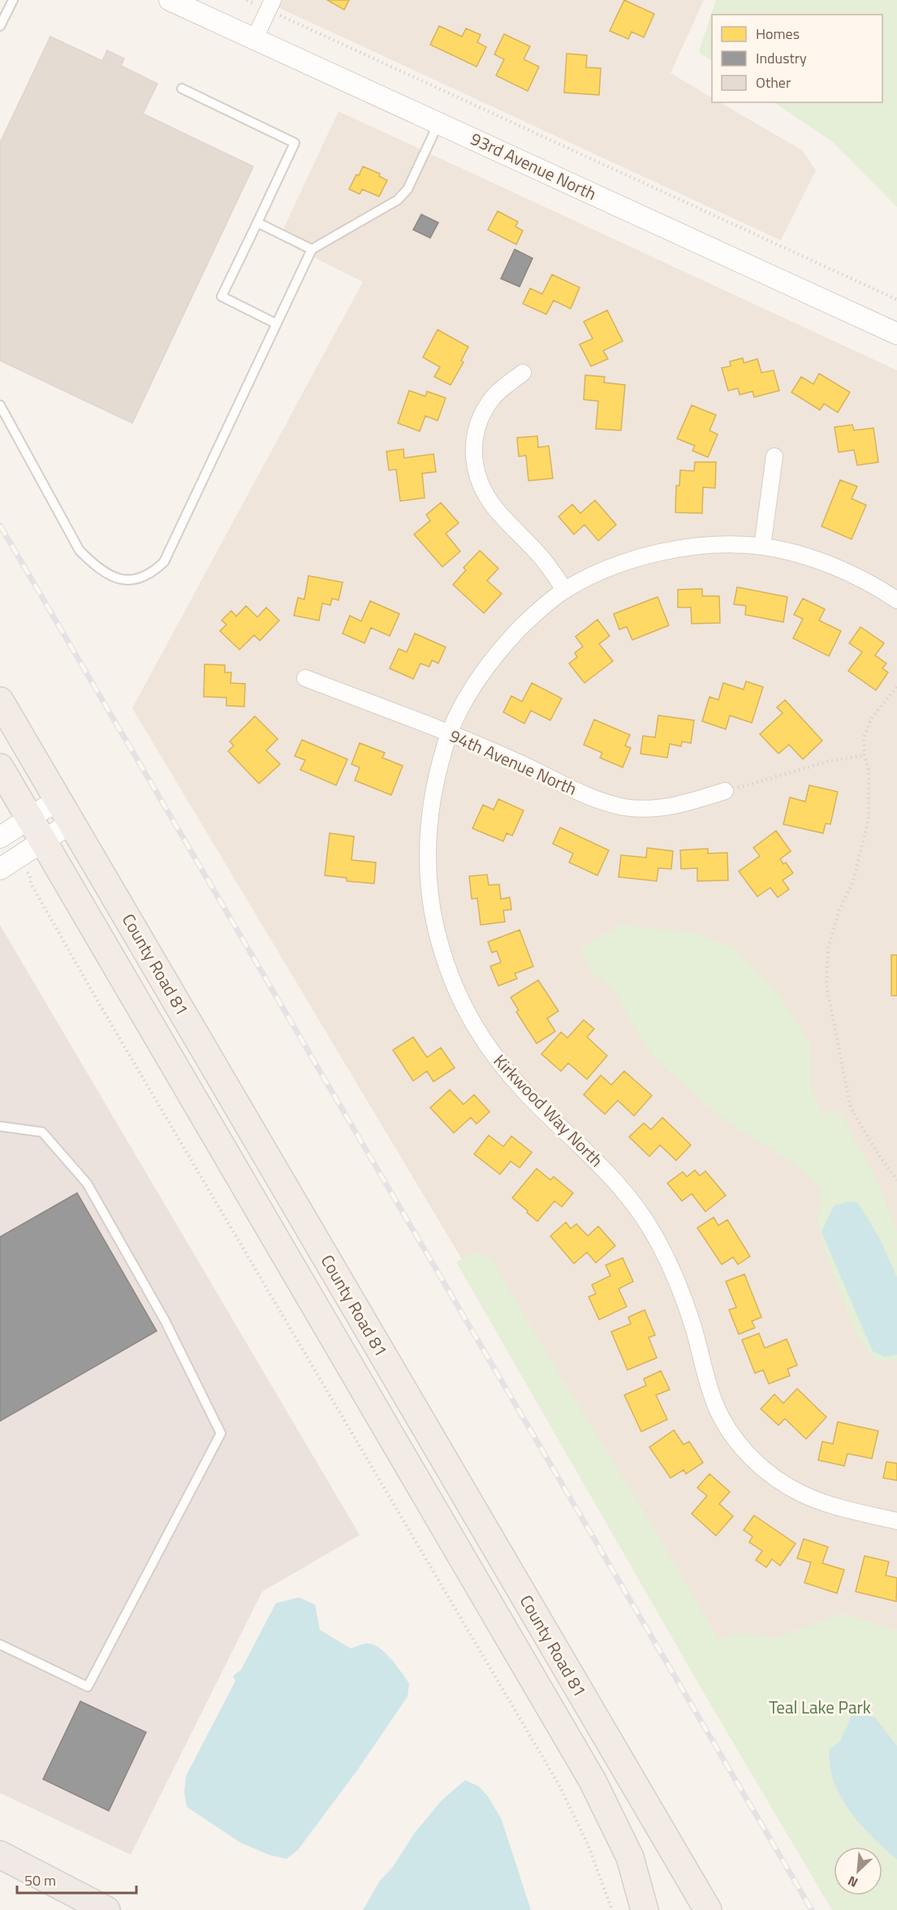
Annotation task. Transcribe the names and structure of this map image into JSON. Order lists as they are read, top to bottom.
{
  "streets": {
    "highway": ["County Road 81"],
    "street": ["93rd Avenue North", "94th Avenue North", "Kirkwood Way North"]
  },
  "crossings": [
    ["94th Avenue North", "Kirkwood Way North"]
  ],
  "parks": ["Teal Lake Park"],
  "legend": ["Homes", "Industry", "Other"],
  "scale_bar": "50 m",
  "north": "bottom left"
}
